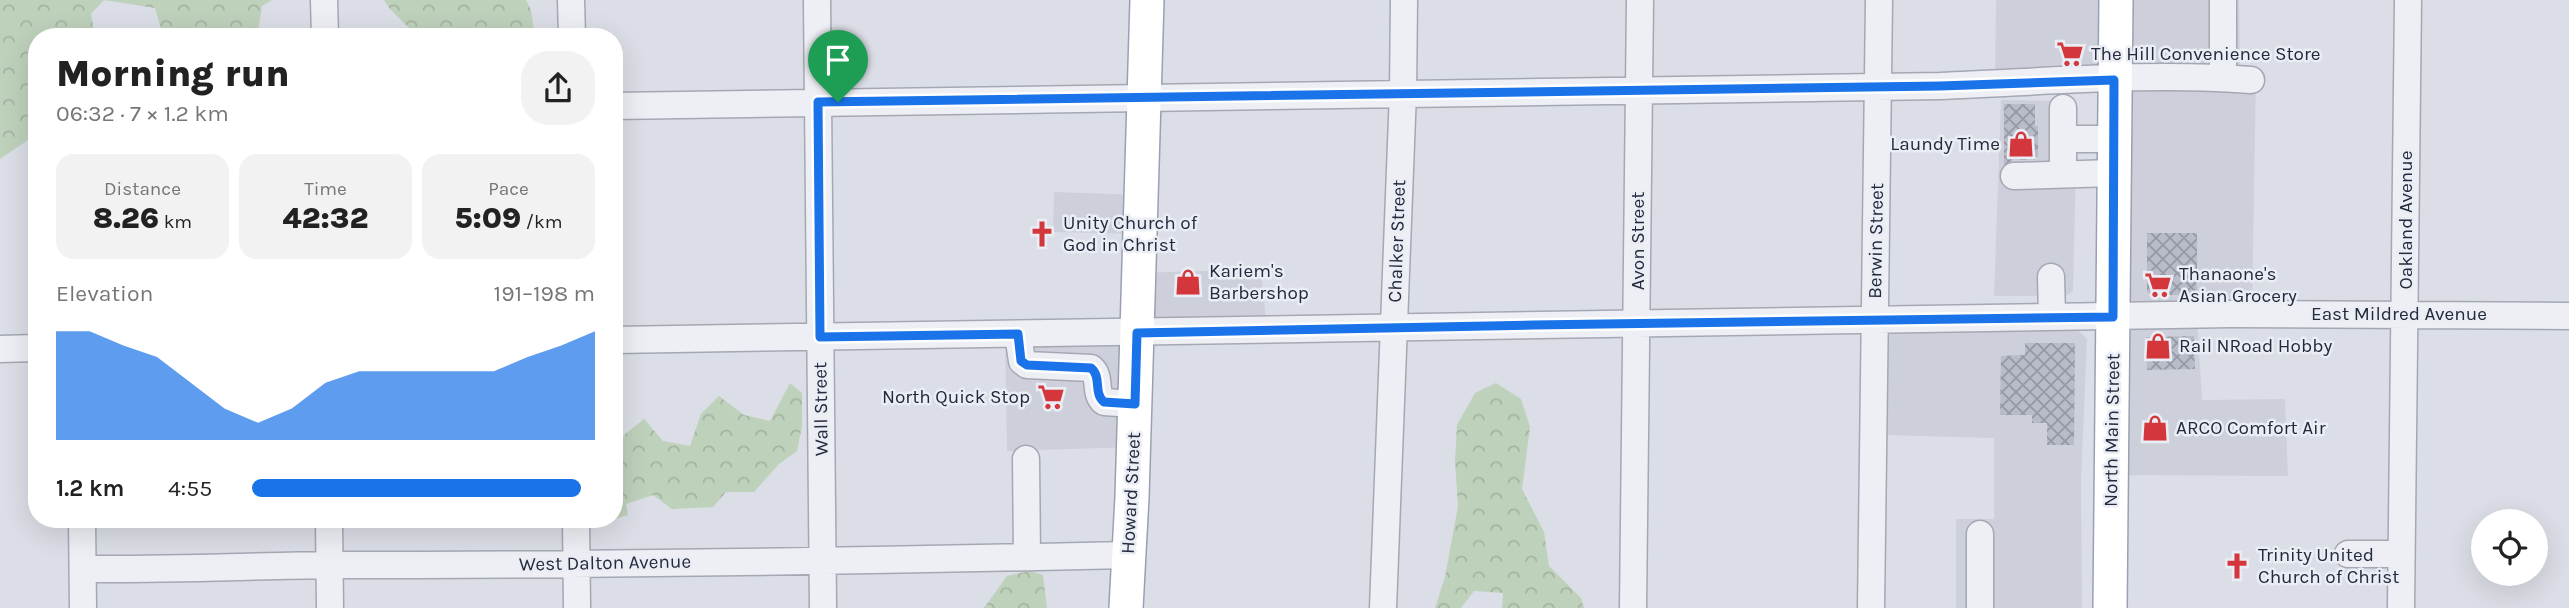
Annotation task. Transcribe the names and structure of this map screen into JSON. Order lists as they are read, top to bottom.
{
  "streets": {
    "main road": ["North Main Street", "Howard Street"],
    "street": [
      "Oakland Avenue",
      "Chalker Street",
      "Avon Street",
      "Berwin Street",
      "East Mildred Avenue",
      "Wall Street",
      "West Dalton Avenue"
    ]
  },
  "crossings": [
    ["Oakland Avenue", "East Mildred Avenue"],
    ["Chalker Street", "East Mildred Avenue"],
    ["Avon Street", "East Mildred Avenue"],
    ["Berwin Street", "East Mildred Avenue"],
    ["East Mildred Avenue", "Wall Street"],
    ["East Mildred Avenue", "North Main Street"],
    ["East Mildred Avenue", "Howard Street"],
    ["Wall Street", "West Dalton Avenue"],
    ["Howard Street", "West Dalton Avenue"]
  ],
  "places": {
    "supermarket": ["The Hill Convenience Store", "Thanaone's Asian Grocery", "North Quick Stop"],
    "shop": [
      "Laundy Time",
      "Kariem's Barbershop",
      "Rail NRoad Hobby",
      "ARCO Comfort Air"
    ],
    "church": ["Unity Church of God in Christ", "Trinity United Church of Christ"]
  },
  "page": {
    "heading": ["Morning run", "06:32 · 7 × 1.2 km"],
    "stats": [
      ["Distance", "8.26 km"],
      ["Time", "42:32"],
      ["Pace", "5:09 /km"]
    ],
    "chart": ["Elevation", "191–198 m"],
    "list": [
      {
        "name": "1.2 km",
        "note": "4:55"
      }
    ]
  }
}
